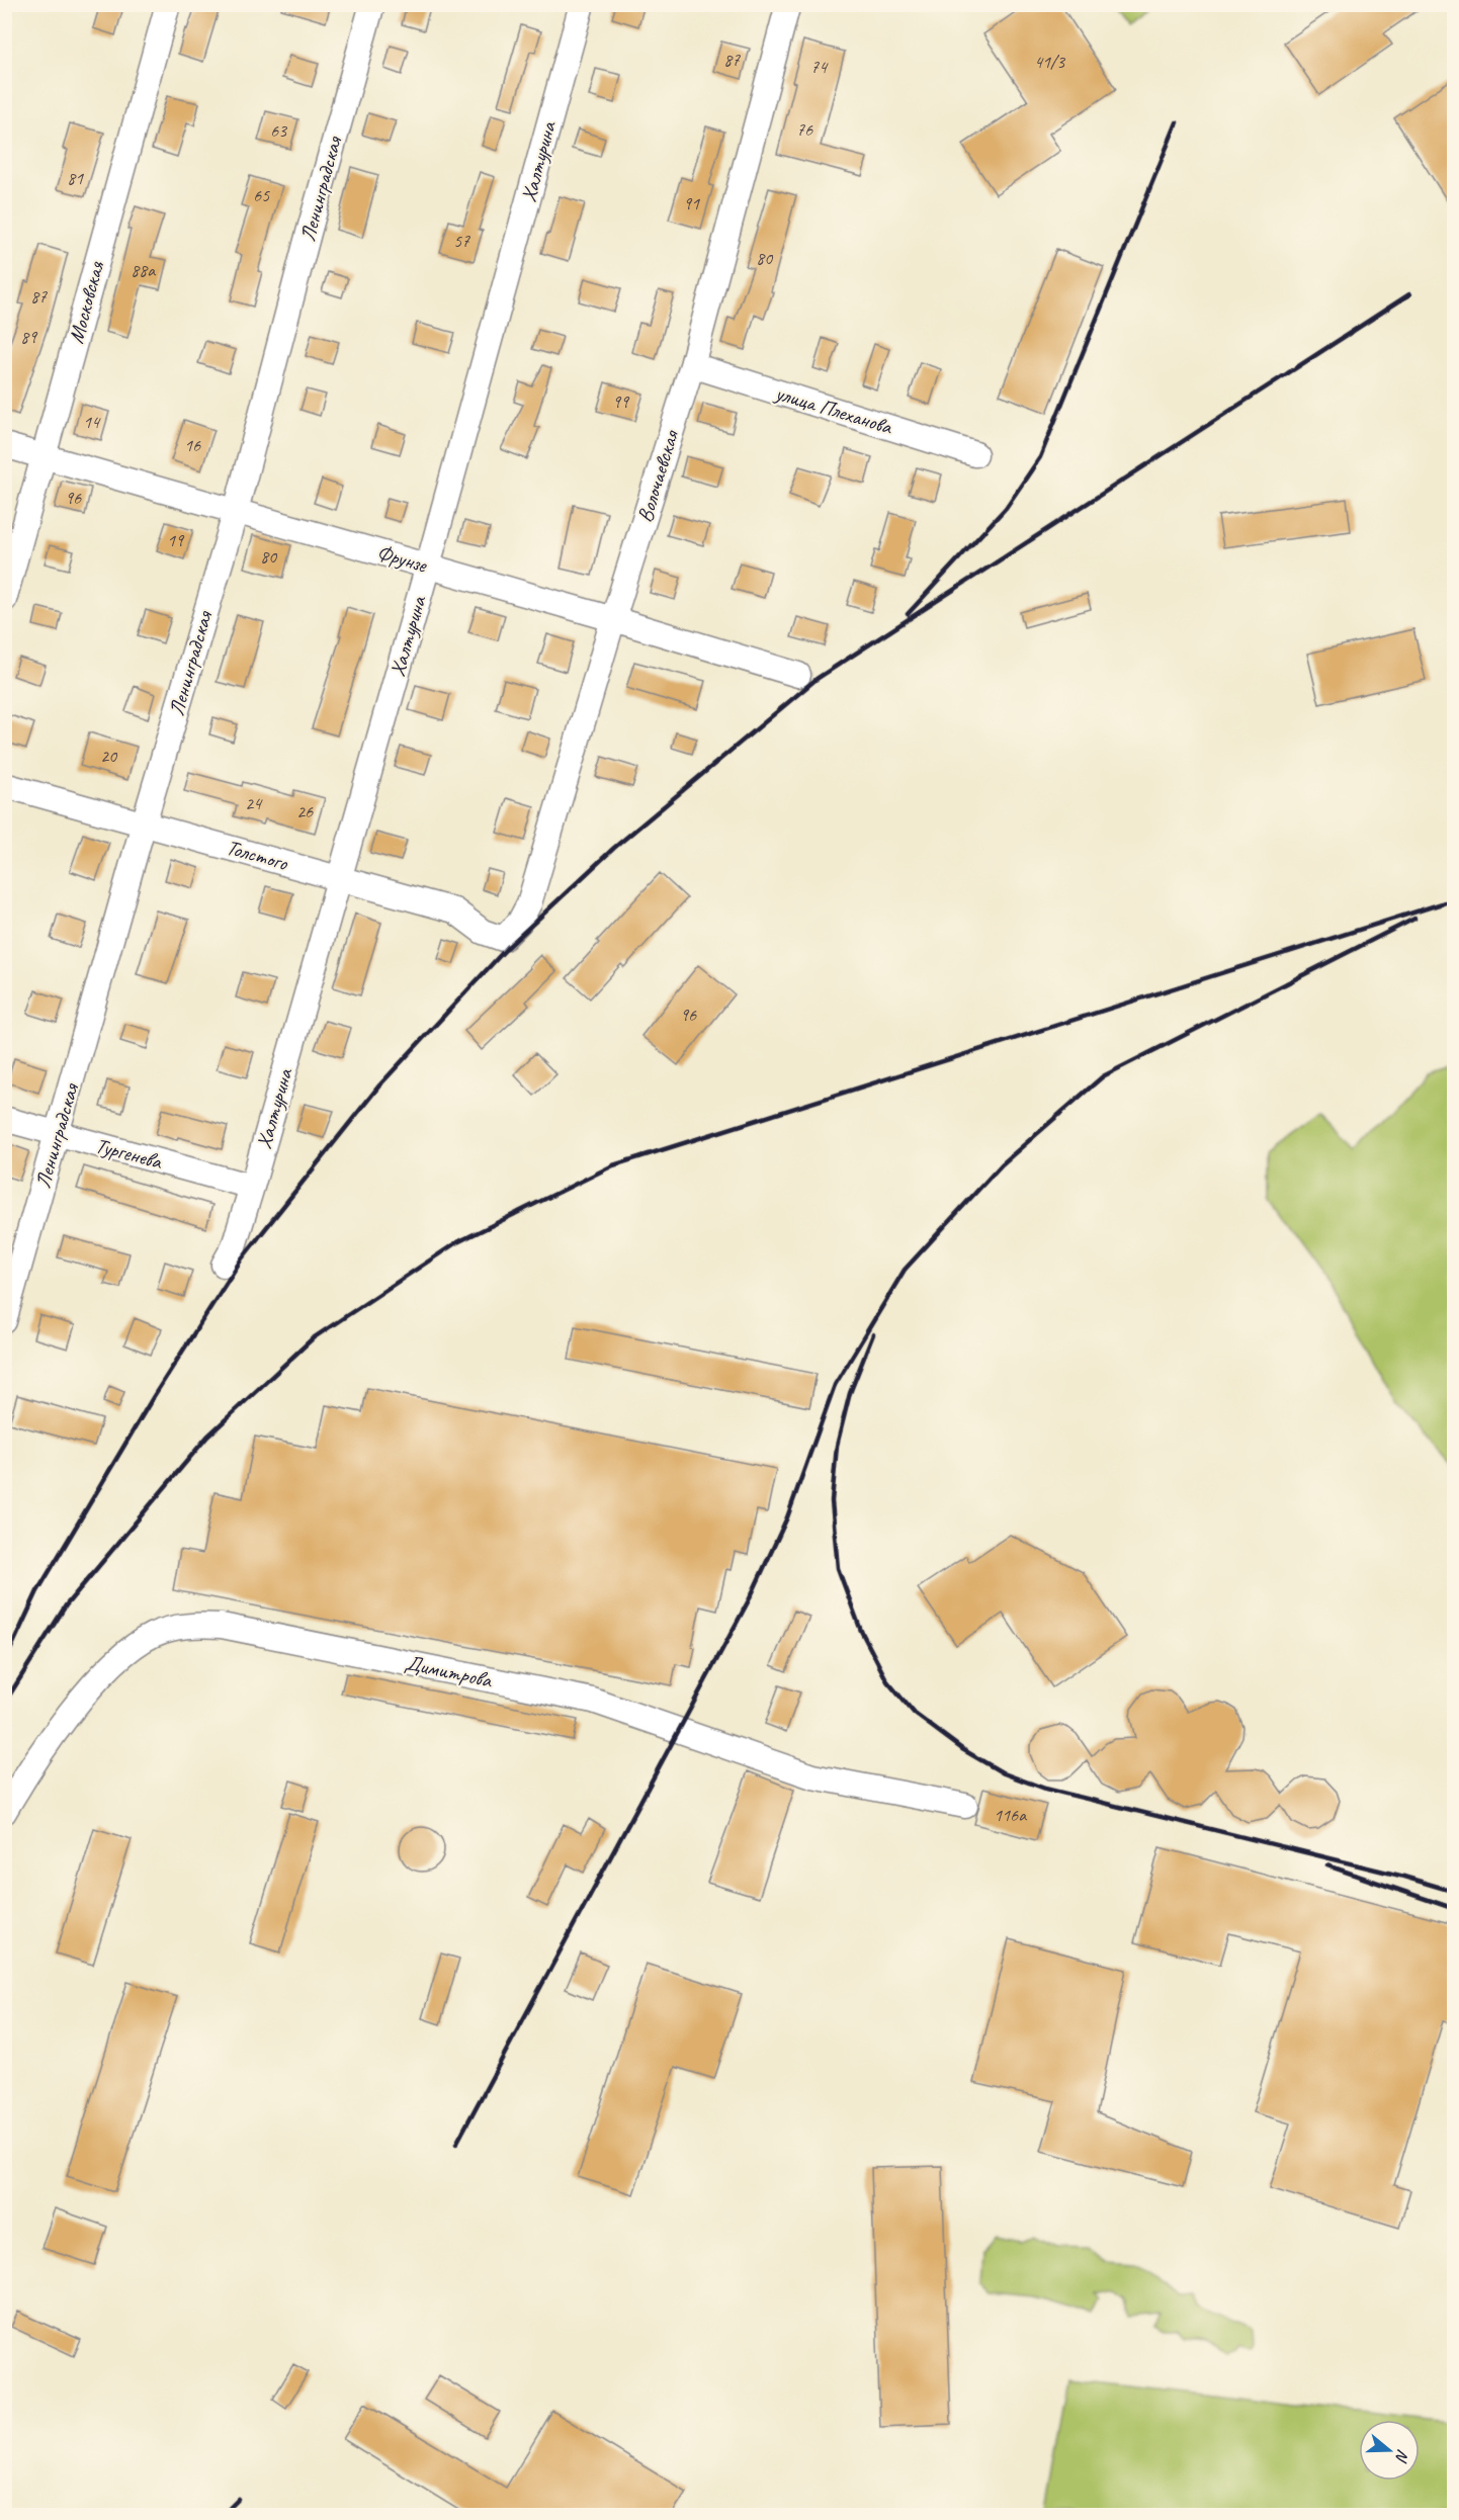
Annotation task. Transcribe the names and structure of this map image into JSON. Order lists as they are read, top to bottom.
{
  "streets": {
    "street": [
      "Халтурина",
      "Ленинградская",
      "Московская",
      "улица Плеханова",
      "Волочаевская",
      "Фрунзе",
      "Толстого",
      "Тургенева",
      "Димитрова"
    ]
  },
  "crossings": [
    ["Халтурина", "Фрунзе"],
    ["Халтурина", "Толстого"],
    ["Халтурина", "Тургенева"],
    ["Ленинградская", "Фрунзе"],
    ["Ленинградская", "Толстого"],
    ["Ленинградская", "Тургенева"],
    ["Московская", "Фрунзе"],
    ["улица Плеханова", "Волочаевская"],
    ["Волочаевская", "Фрунзе"],
    ["Волочаевская", "Толстого"]
  ],
  "house_numbers": [
    "87",
    "41/3",
    "74",
    "76",
    "63",
    "81",
    "65",
    "91",
    "57",
    "80",
    "88а",
    "87",
    "89",
    "99",
    "14",
    "16",
    "96",
    "19",
    "80",
    "20",
    "24",
    "26",
    "96",
    "116a"
  ],
  "north": "right"
}
